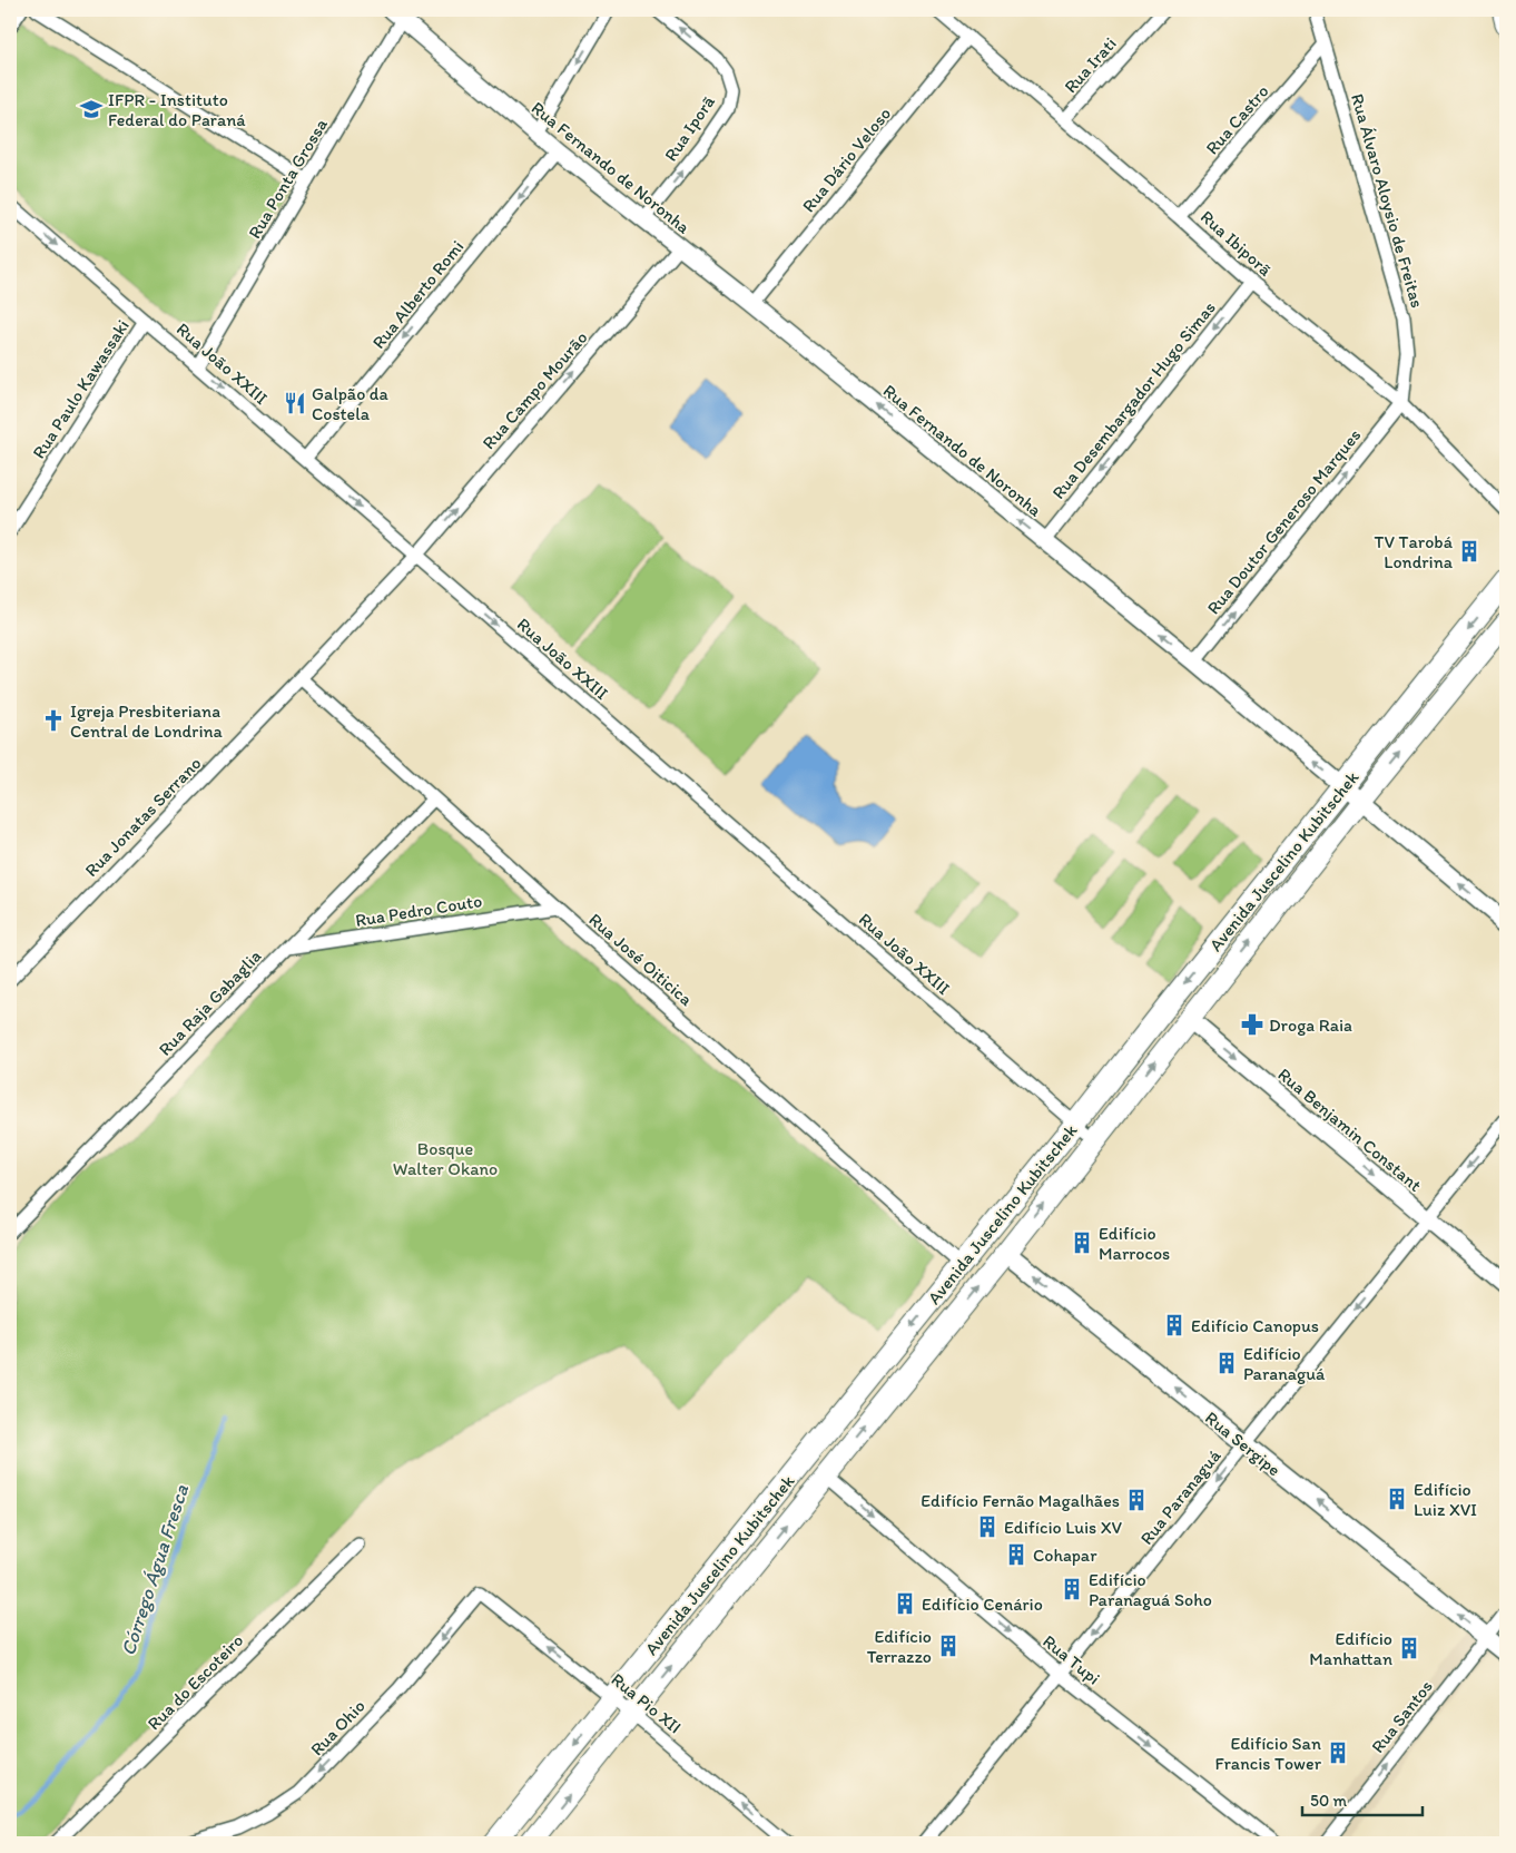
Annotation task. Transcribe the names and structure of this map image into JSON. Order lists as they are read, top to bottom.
{
  "streets": {
    "main road": ["Avenida Juscelino Kubitschek", "Rua Sergipe"],
    "street": [
      "Rua Irati",
      "Rua Castro",
      "Rua Iporã",
      "Rua Dário Veloso",
      "Rua Fernando de Noronha",
      "Rua Ponta Grossa",
      "Rua Álvaro Aloysio de Freitas",
      "Rua Ibiporã",
      "Rua Alberto Romi",
      "Rua João XXIII",
      "Rua Paulo Kawassaki",
      "Rua Campo Mourão",
      "Rua Desembargador Hugo Simas",
      "Rua Doutor Generoso Marques",
      "Rua Jonatas Serrano",
      "Rua Pedro Couto",
      "Rua José Oiticica",
      "Rua Raja Gabaglia",
      "Rua Benjamin Constant",
      "Rua Paranaguá",
      "Rua Tupi",
      "Rua do Escoteiro",
      "Rua Pio XII",
      "Rua Santos",
      "Rua Ohio"
    ]
  },
  "crossings": [
    ["Rua Irati", "Rua Ibiporã"],
    ["Rua Castro", "Rua Álvaro Aloysio de Freitas"],
    ["Rua Castro", "Rua Ibiporã"],
    ["Rua Iporã", "Rua Fernando de Noronha"],
    ["Rua Dário Veloso", "Rua Fernando de Noronha"],
    ["Rua Dário Veloso", "Rua Ibiporã"],
    ["Rua Fernando de Noronha", "Rua Ponta Grossa"],
    ["Rua Fernando de Noronha", "Rua Alberto Romi"],
    ["Rua Fernando de Noronha", "Rua Campo Mourão"],
    ["Rua Fernando de Noronha", "Rua Desembargador Hugo Simas"],
    ["Rua Fernando de Noronha", "Rua Doutor Generoso Marques"],
    ["Rua Fernando de Noronha", "Avenida Juscelino Kubitschek"],
    ["Rua Ponta Grossa", "Rua João XXIII"],
    ["Rua Álvaro Aloysio de Freitas", "Rua Ibiporã"],
    ["Rua Álvaro Aloysio de Freitas", "Rua Doutor Generoso Marques"],
    ["Rua Ibiporã", "Rua Desembargador Hugo Simas"],
    ["Rua Ibiporã", "Rua Doutor Generoso Marques"],
    ["Rua Alberto Romi", "Rua João XXIII"],
    ["Rua João XXIII", "Rua Paulo Kawassaki"],
    ["Rua João XXIII", "Rua Campo Mourão"],
    ["Rua João XXIII", "Rua Jonatas Serrano"],
    ["Rua João XXIII", "Avenida Juscelino Kubitschek"],
    ["Rua Campo Mourão", "Rua Jonatas Serrano"],
    ["Rua Jonatas Serrano", "Rua José Oiticica"],
    ["Avenida Juscelino Kubitschek", "Rua José Oiticica"],
    ["Avenida Juscelino Kubitschek", "Rua Benjamin Constant"],
    ["Avenida Juscelino Kubitschek", "Rua Sergipe"],
    ["Avenida Juscelino Kubitschek", "Rua Tupi"],
    ["Avenida Juscelino Kubitschek", "Rua Pio XII"],
    ["Rua Pedro Couto", "Rua José Oiticica"],
    ["Rua Pedro Couto", "Rua Raja Gabaglia"],
    ["Rua José Oiticica", "Rua Raja Gabaglia"],
    ["Rua Benjamin Constant", "Rua Paranaguá"],
    ["Rua Sergipe", "Rua Paranaguá"],
    ["Rua Sergipe", "Rua Santos"],
    ["Rua Paranaguá", "Rua Tupi"],
    ["Rua Pio XII", "Rua Ohio"]
  ],
  "one_way": [
    "Rua Fernando de Noronha",
    "Rua Alberto Romi",
    "Rua João XXIII",
    "Rua Campo Mourão",
    "Rua Desembargador Hugo Simas",
    "Rua Doutor Generoso Marques",
    "Rua Benjamin Constant",
    "Rua Sergipe",
    "Rua Paranaguá",
    "Rua Tupi",
    "Rua Pio XII",
    "Rua Santos",
    "Rua Ohio"
  ],
  "water": ["Córrego Água Fresca"],
  "parks": ["Bosque Walter Okano"],
  "places": {
    "school or university": ["IFPR - Instituto Federal do Paraná"],
    "restaurant": ["Galpão da Costela"],
    "building": [
      "TV Tarobá Londrina",
      "Edifício Marrocos",
      "Edifício Canopus",
      "Edifício Paranaguá",
      "Edifício Luiz XVI",
      "Edifício Fernão Magalhães",
      "Edifício Luis XV",
      "Cohapar",
      "Edifício Paranaguá Soho",
      "Edifício Cenário",
      "Edifício Terrazzo",
      "Edifício Manhattan",
      "Edifício San Francis Tower"
    ],
    "church": ["Igreja Presbiteriana Central de Londrina"],
    "pharmacy": ["Droga Raia"]
  },
  "scale_bar": "50 m"
}
